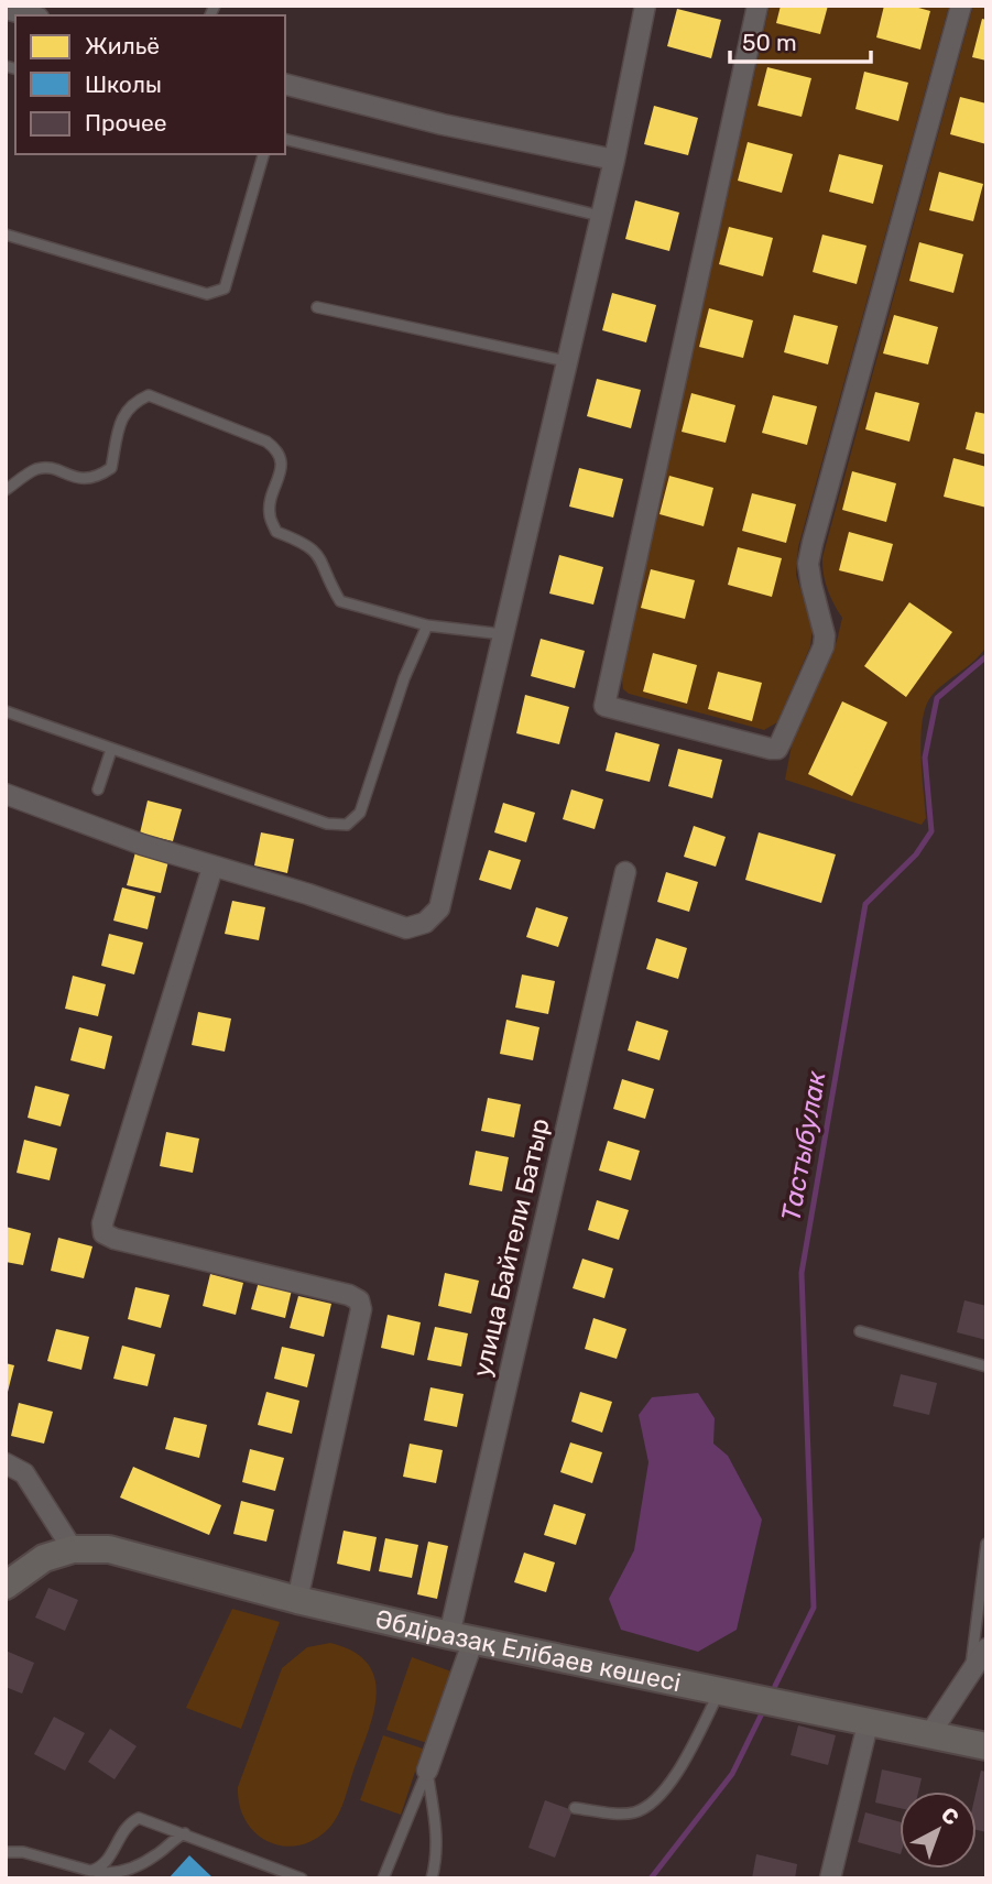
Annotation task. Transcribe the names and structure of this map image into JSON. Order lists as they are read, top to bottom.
{
  "streets": {
    "street": ["улица Байтели Батыр", "Әбдіразақ Елібаев көшесі"]
  },
  "crossings": [
    ["улица Байтели Батыр", "Әбдіразақ Елібаев көшесі"]
  ],
  "water": ["Тастыбулак"],
  "legend": ["Жильё", "Школы", "Прочее"],
  "scale_bar": "50 m",
  "north": "top right"
}
